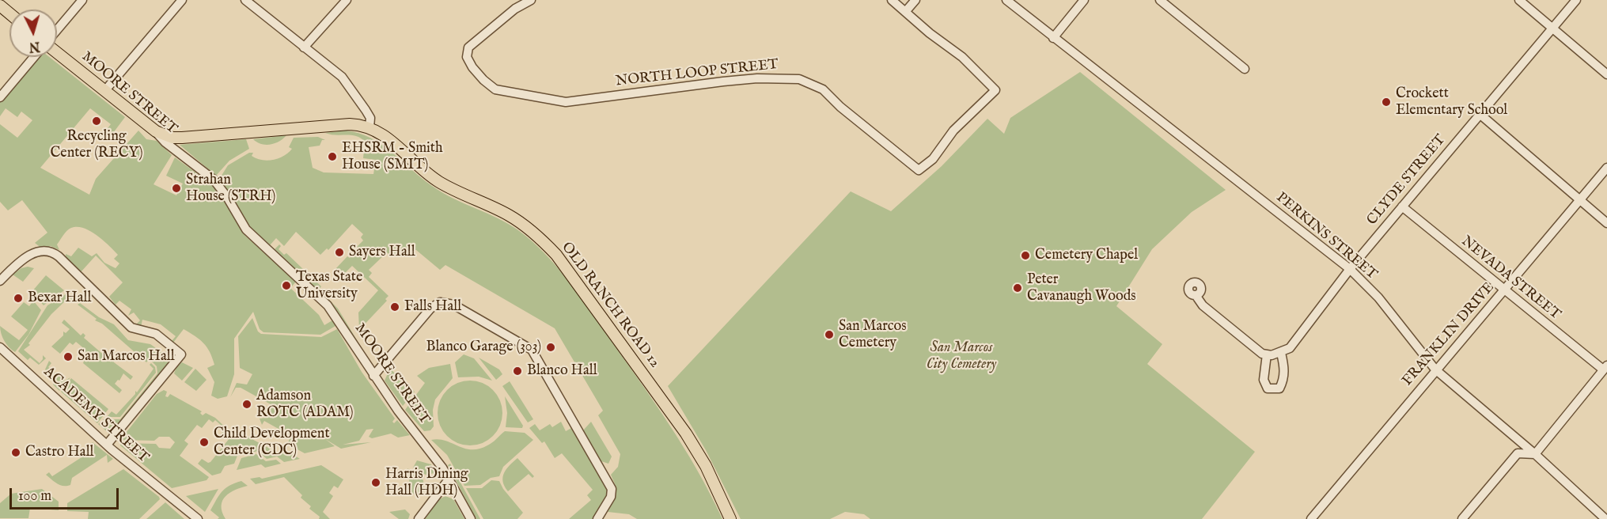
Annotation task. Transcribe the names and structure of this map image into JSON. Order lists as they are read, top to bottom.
{
  "streets": {
    "main road": ["MOORE STREET", "OLD RANCH ROAD 12"],
    "street": [
      "NORTH LOOP STREET",
      "CLYDE STREET",
      "PERKINS STREET",
      "NEVADA STREET",
      "FRANKLIN DRIVE",
      "ACADEMY STREET"
    ]
  },
  "crossings": [
    ["CLYDE STREET", "PERKINS STREET"],
    ["CLYDE STREET", "NEVADA STREET"],
    ["PERKINS STREET", "FRANKLIN DRIVE"],
    ["NEVADA STREET", "FRANKLIN DRIVE"]
  ],
  "parks": ["San Marcos City Cemetery"],
  "places": [
    "Crockett Elementary School",
    "Recycling Center (RECY)",
    "EHSRM - Smith House (SMIT)",
    "Strahan House (STRH)",
    "Sayers Hall",
    "Cemetery Chapel",
    "Texas State University",
    "Peter Cavanaugh Woods",
    "Bexar Hall",
    "Falls Hall",
    "San Marcos Cemetery",
    "Blanco Garage (303)",
    "San Marcos Hall",
    "Blanco Hall",
    "Adamson ROTC (ADAM)",
    "Child Development Center (CDC)",
    "Castro Hall",
    "Harris Dining Hall (HDH)"
  ],
  "scale_bar": "100 m",
  "north": "bottom"
}
